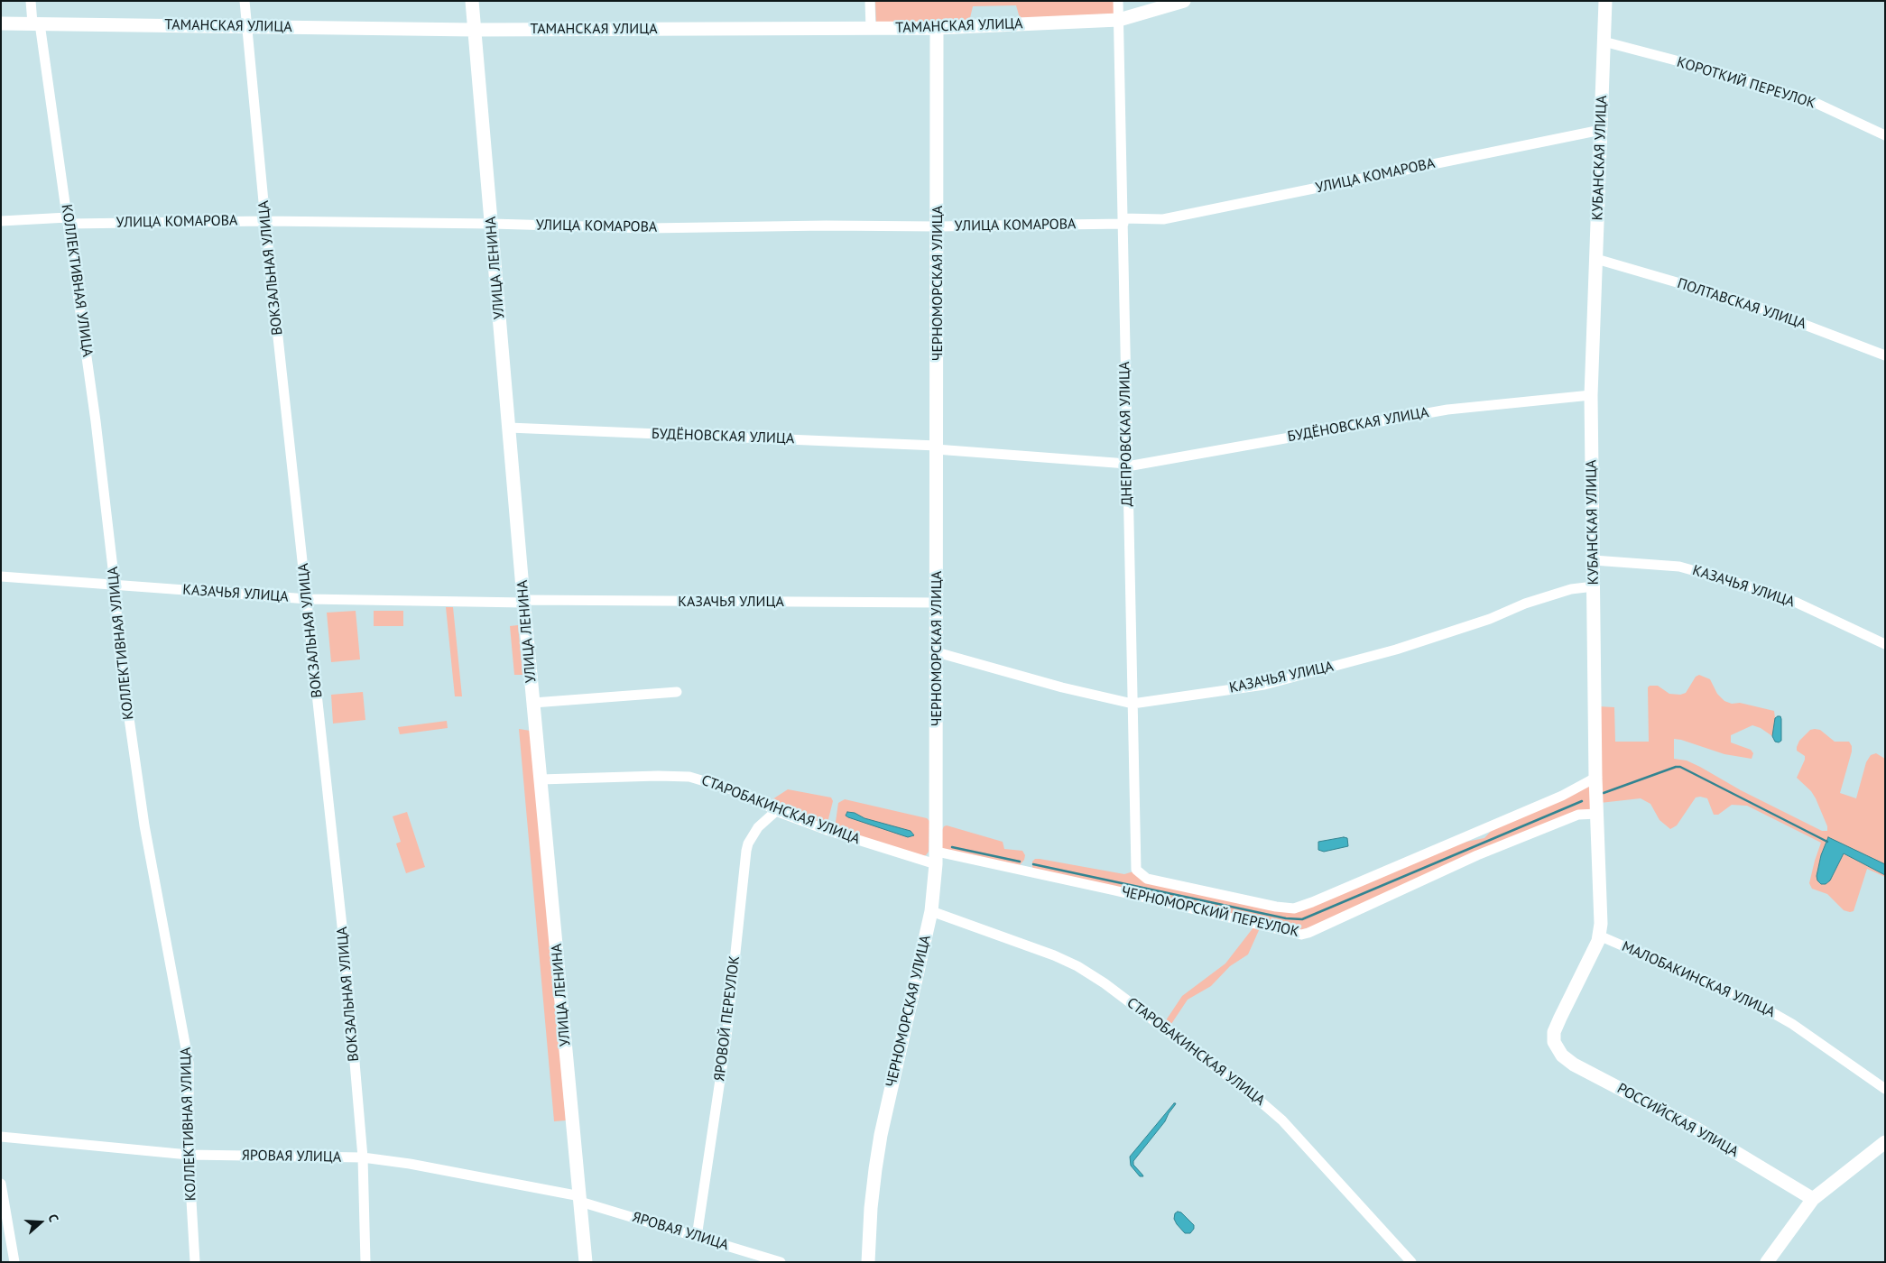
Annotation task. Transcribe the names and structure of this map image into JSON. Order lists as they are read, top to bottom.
{
  "streets": {
    "street": [
      "ТАМАНСКАЯ УЛИЦА",
      "КОРОТКИЙ ПЕРЕУЛОК",
      "КУБАНСКАЯ УЛИЦА",
      "УЛИЦА КОМАРОВА",
      "ВОКЗАЛЬНАЯ УЛИЦА",
      "УЛИЦА ЛЕНИНА",
      "КОЛЛЕКТИВНАЯ УЛИЦА",
      "ЧЕРНОМОРСКАЯ УЛИЦА",
      "ПОЛТАВСКАЯ УЛИЦА",
      "БУДЁНОВСКАЯ УЛИЦА",
      "ДНЕПРОВСКАЯ УЛИЦА",
      "КАЗАЧЬЯ УЛИЦА",
      "СТАРОБАКИНСКАЯ УЛИЦА",
      "ЧЕРНОМОРСКИЙ ПЕРЕУЛОК",
      "МАЛОБАКИНСКАЯ УЛИЦА",
      "ЯРОВОЙ ПЕРЕУЛОК",
      "РОССИЙСКАЯ УЛИЦА",
      "ЯРОВАЯ УЛИЦА"
    ]
  },
  "crossings": [
    ["ТАМАНСКАЯ УЛИЦА", "ВОКЗАЛЬНАЯ УЛИЦА"],
    ["ТАМАНСКАЯ УЛИЦА", "УЛИЦА ЛЕНИНА"],
    ["ТАМАНСКАЯ УЛИЦА", "КОЛЛЕКТИВНАЯ УЛИЦА"],
    ["ТАМАНСКАЯ УЛИЦА", "ЧЕРНОМОРСКАЯ УЛИЦА"],
    ["ТАМАНСКАЯ УЛИЦА", "ДНЕПРОВСКАЯ УЛИЦА"],
    ["КОРОТКИЙ ПЕРЕУЛОК", "КУБАНСКАЯ УЛИЦА"],
    ["КУБАНСКАЯ УЛИЦА", "УЛИЦА КОМАРОВА"],
    ["КУБАНСКАЯ УЛИЦА", "ПОЛТАВСКАЯ УЛИЦА"],
    ["КУБАНСКАЯ УЛИЦА", "БУДЁНОВСКАЯ УЛИЦА"],
    ["КУБАНСКАЯ УЛИЦА", "ДНЕПРОВСКАЯ УЛИЦА"],
    ["КУБАНСКАЯ УЛИЦА", "КАЗАЧЬЯ УЛИЦА"],
    ["КУБАНСКАЯ УЛИЦА", "ЧЕРНОМОРСКИЙ ПЕРЕУЛОК"],
    ["КУБАНСКАЯ УЛИЦА", "МАЛОБАКИНСКАЯ УЛИЦА"],
    ["КУБАНСКАЯ УЛИЦА", "РОССИЙСКАЯ УЛИЦА"],
    ["УЛИЦА КОМАРОВА", "ВОКЗАЛЬНАЯ УЛИЦА"],
    ["УЛИЦА КОМАРОВА", "УЛИЦА ЛЕНИНА"],
    ["УЛИЦА КОМАРОВА", "КОЛЛЕКТИВНАЯ УЛИЦА"],
    ["УЛИЦА КОМАРОВА", "ЧЕРНОМОРСКАЯ УЛИЦА"],
    ["УЛИЦА КОМАРОВА", "ДНЕПРОВСКАЯ УЛИЦА"],
    ["ВОКЗАЛЬНАЯ УЛИЦА", "КАЗАЧЬЯ УЛИЦА"],
    ["ВОКЗАЛЬНАЯ УЛИЦА", "ЯРОВАЯ УЛИЦА"],
    ["УЛИЦА ЛЕНИНА", "БУДЁНОВСКАЯ УЛИЦА"],
    ["УЛИЦА ЛЕНИНА", "КАЗАЧЬЯ УЛИЦА"],
    ["УЛИЦА ЛЕНИНА", "СТАРОБАКИНСКАЯ УЛИЦА"],
    ["УЛИЦА ЛЕНИНА", "ЯРОВАЯ УЛИЦА"],
    ["КОЛЛЕКТИВНАЯ УЛИЦА", "КАЗАЧЬЯ УЛИЦА"],
    ["КОЛЛЕКТИВНАЯ УЛИЦА", "ЯРОВАЯ УЛИЦА"],
    ["ЧЕРНОМОРСКАЯ УЛИЦА", "БУДЁНОВСКАЯ УЛИЦА"],
    ["ЧЕРНОМОРСКАЯ УЛИЦА", "КАЗАЧЬЯ УЛИЦА"],
    ["ЧЕРНОМОРСКАЯ УЛИЦА", "СТАРОБАКИНСКАЯ УЛИЦА"],
    ["ЧЕРНОМОРСКАЯ УЛИЦА", "ЧЕРНОМОРСКИЙ ПЕРЕУЛОК"],
    ["БУДЁНОВСКАЯ УЛИЦА", "ДНЕПРОВСКАЯ УЛИЦА"],
    ["ДНЕПРОВСКАЯ УЛИЦА", "КАЗАЧЬЯ УЛИЦА"],
    ["СТАРОБАКИНСКАЯ УЛИЦА", "ЧЕРНОМОРСКИЙ ПЕРЕУЛОК"],
    ["СТАРОБАКИНСКАЯ УЛИЦА", "ЯРОВОЙ ПЕРЕУЛОК"],
    ["ЯРОВОЙ ПЕРЕУЛОК", "ЯРОВАЯ УЛИЦА"]
  ],
  "north": "right"
}
